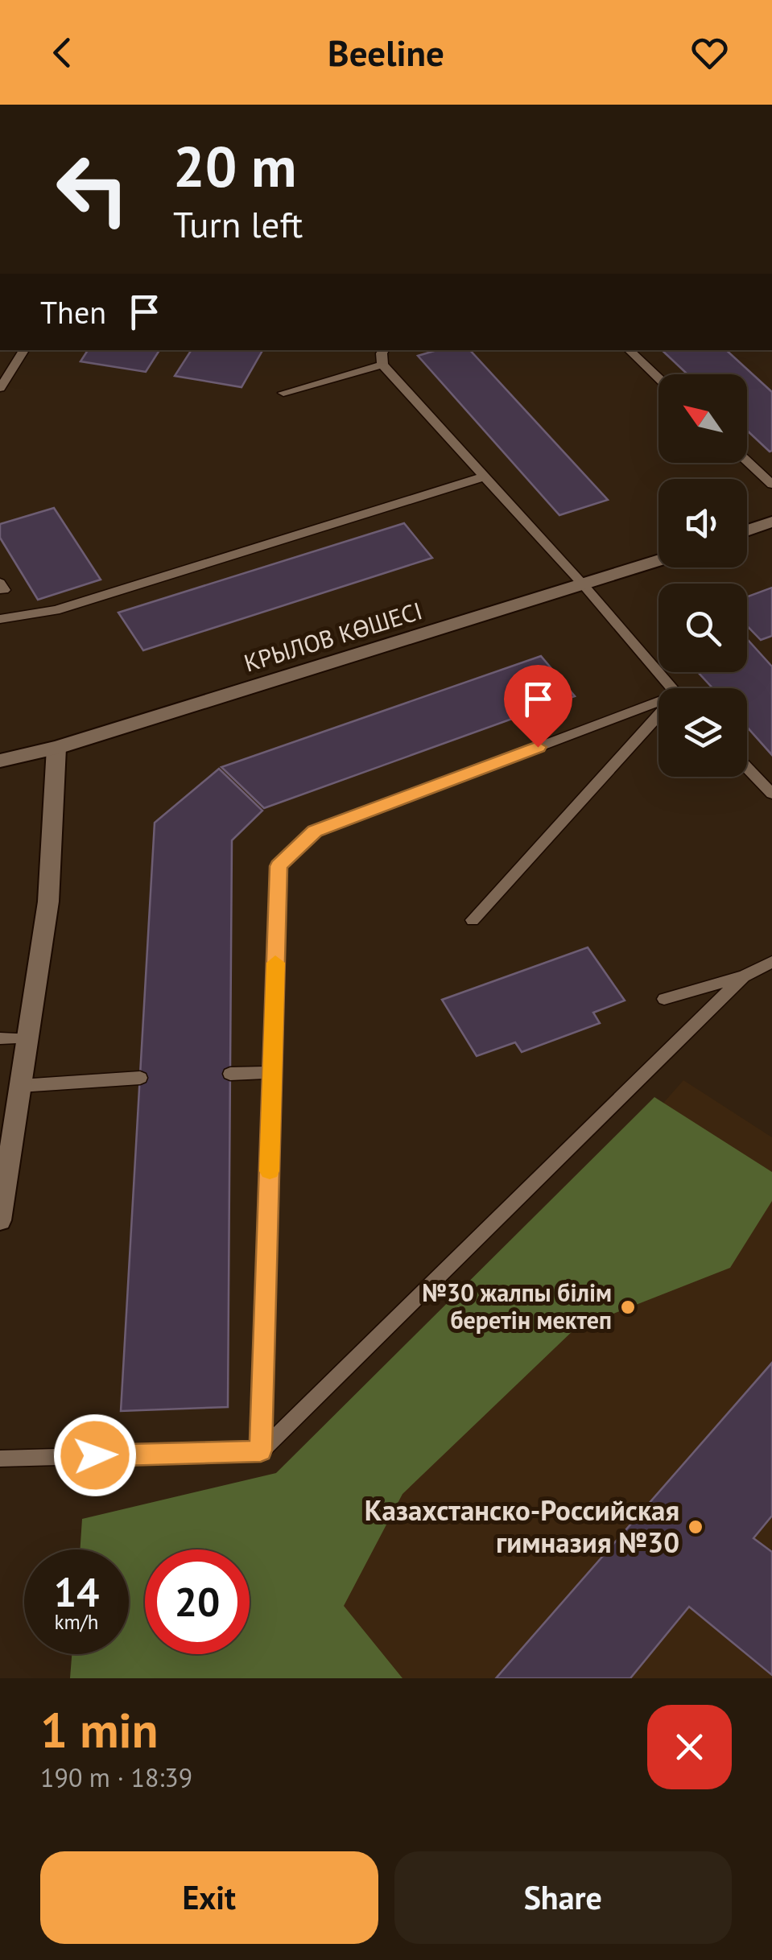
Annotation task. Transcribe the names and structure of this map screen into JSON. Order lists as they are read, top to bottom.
{
  "streets": {
    "main road": ["КРЫЛОВ КӨШЕСІ"]
  },
  "places": ["№30 жалпы білім беретін мектеп", "Казахстанско-Российская гимназия №30"],
  "north": "top left",
  "page": {
    "header": "Beeline",
    "turn": ["20 m", "Turn left"],
    "then": "Then",
    "speed": "14 km/h",
    "limit": "20",
    "heading": ["1 min", "190 m · 18:39"],
    "buttons": ["Exit", "Share"]
  }
}
